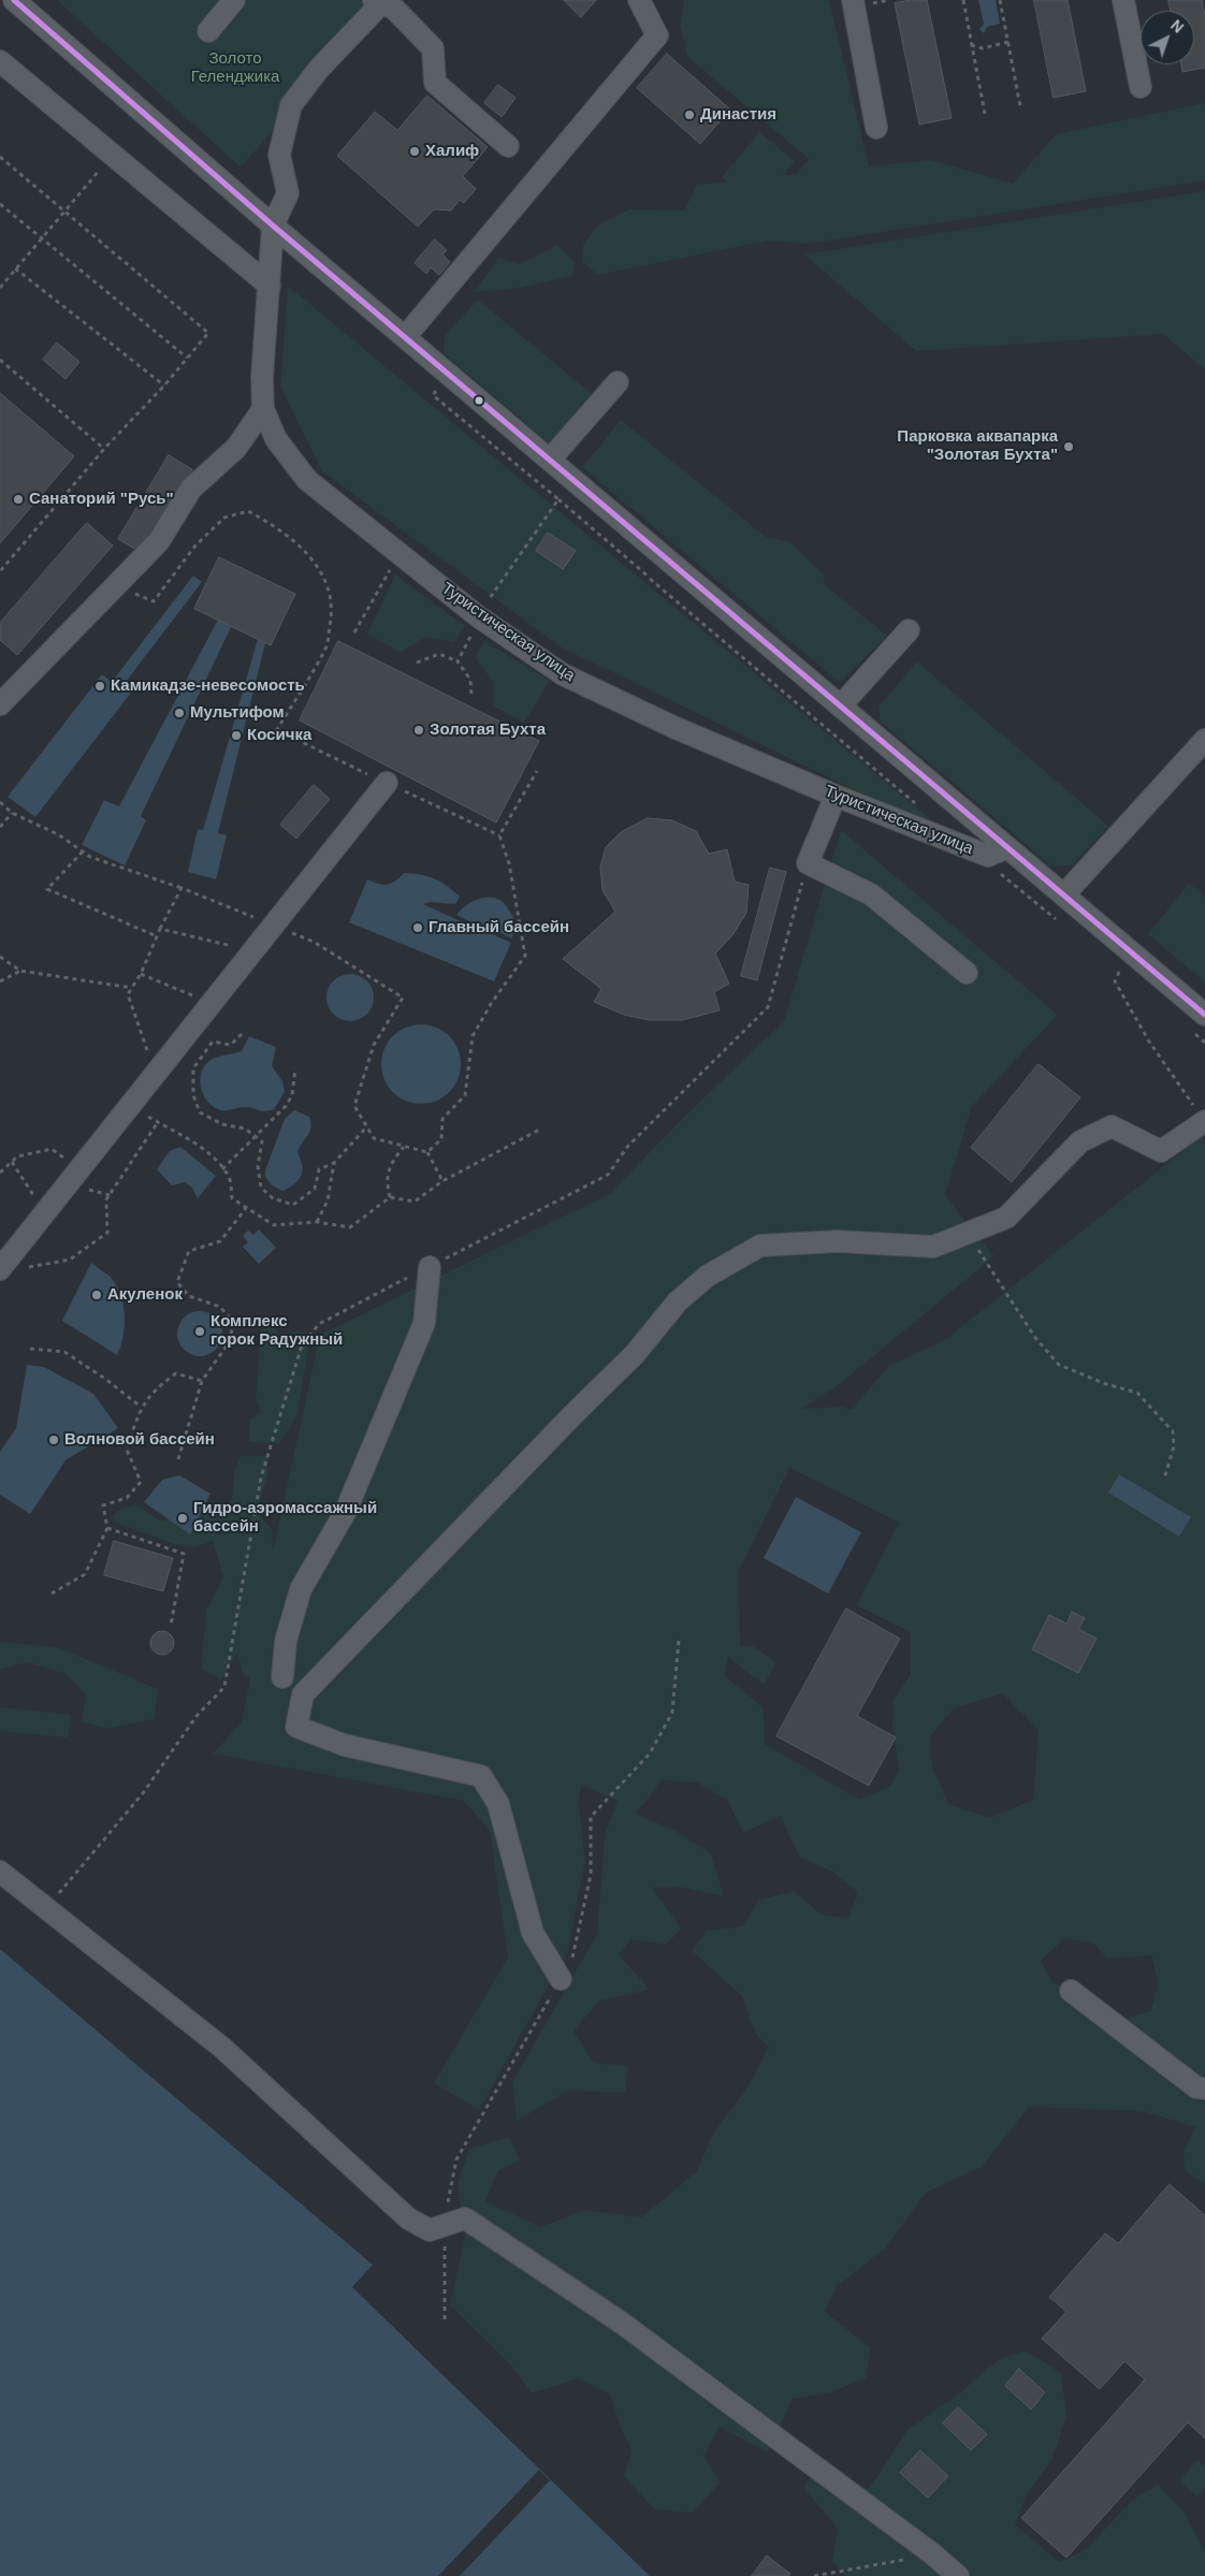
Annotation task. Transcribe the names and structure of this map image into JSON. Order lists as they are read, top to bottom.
{
  "streets": {
    "street": ["Туристическая улица"]
  },
  "parks": ["Золото Геленджика"],
  "places": [
    "Династия",
    "Халиф",
    "Парковка аквапарка \"Золотая Бухта\"",
    "Санаторий \"Русь\"",
    "Камикадзе-невесомость",
    "Мультифом",
    "Золотая Бухта",
    "Косичка",
    "Главный бассейн",
    "Акуленок",
    "Комплекс горок Радужный",
    "Волновой бассейн",
    "Гидро-аэромассажный бассейн"
  ],
  "north": "top right"
}
